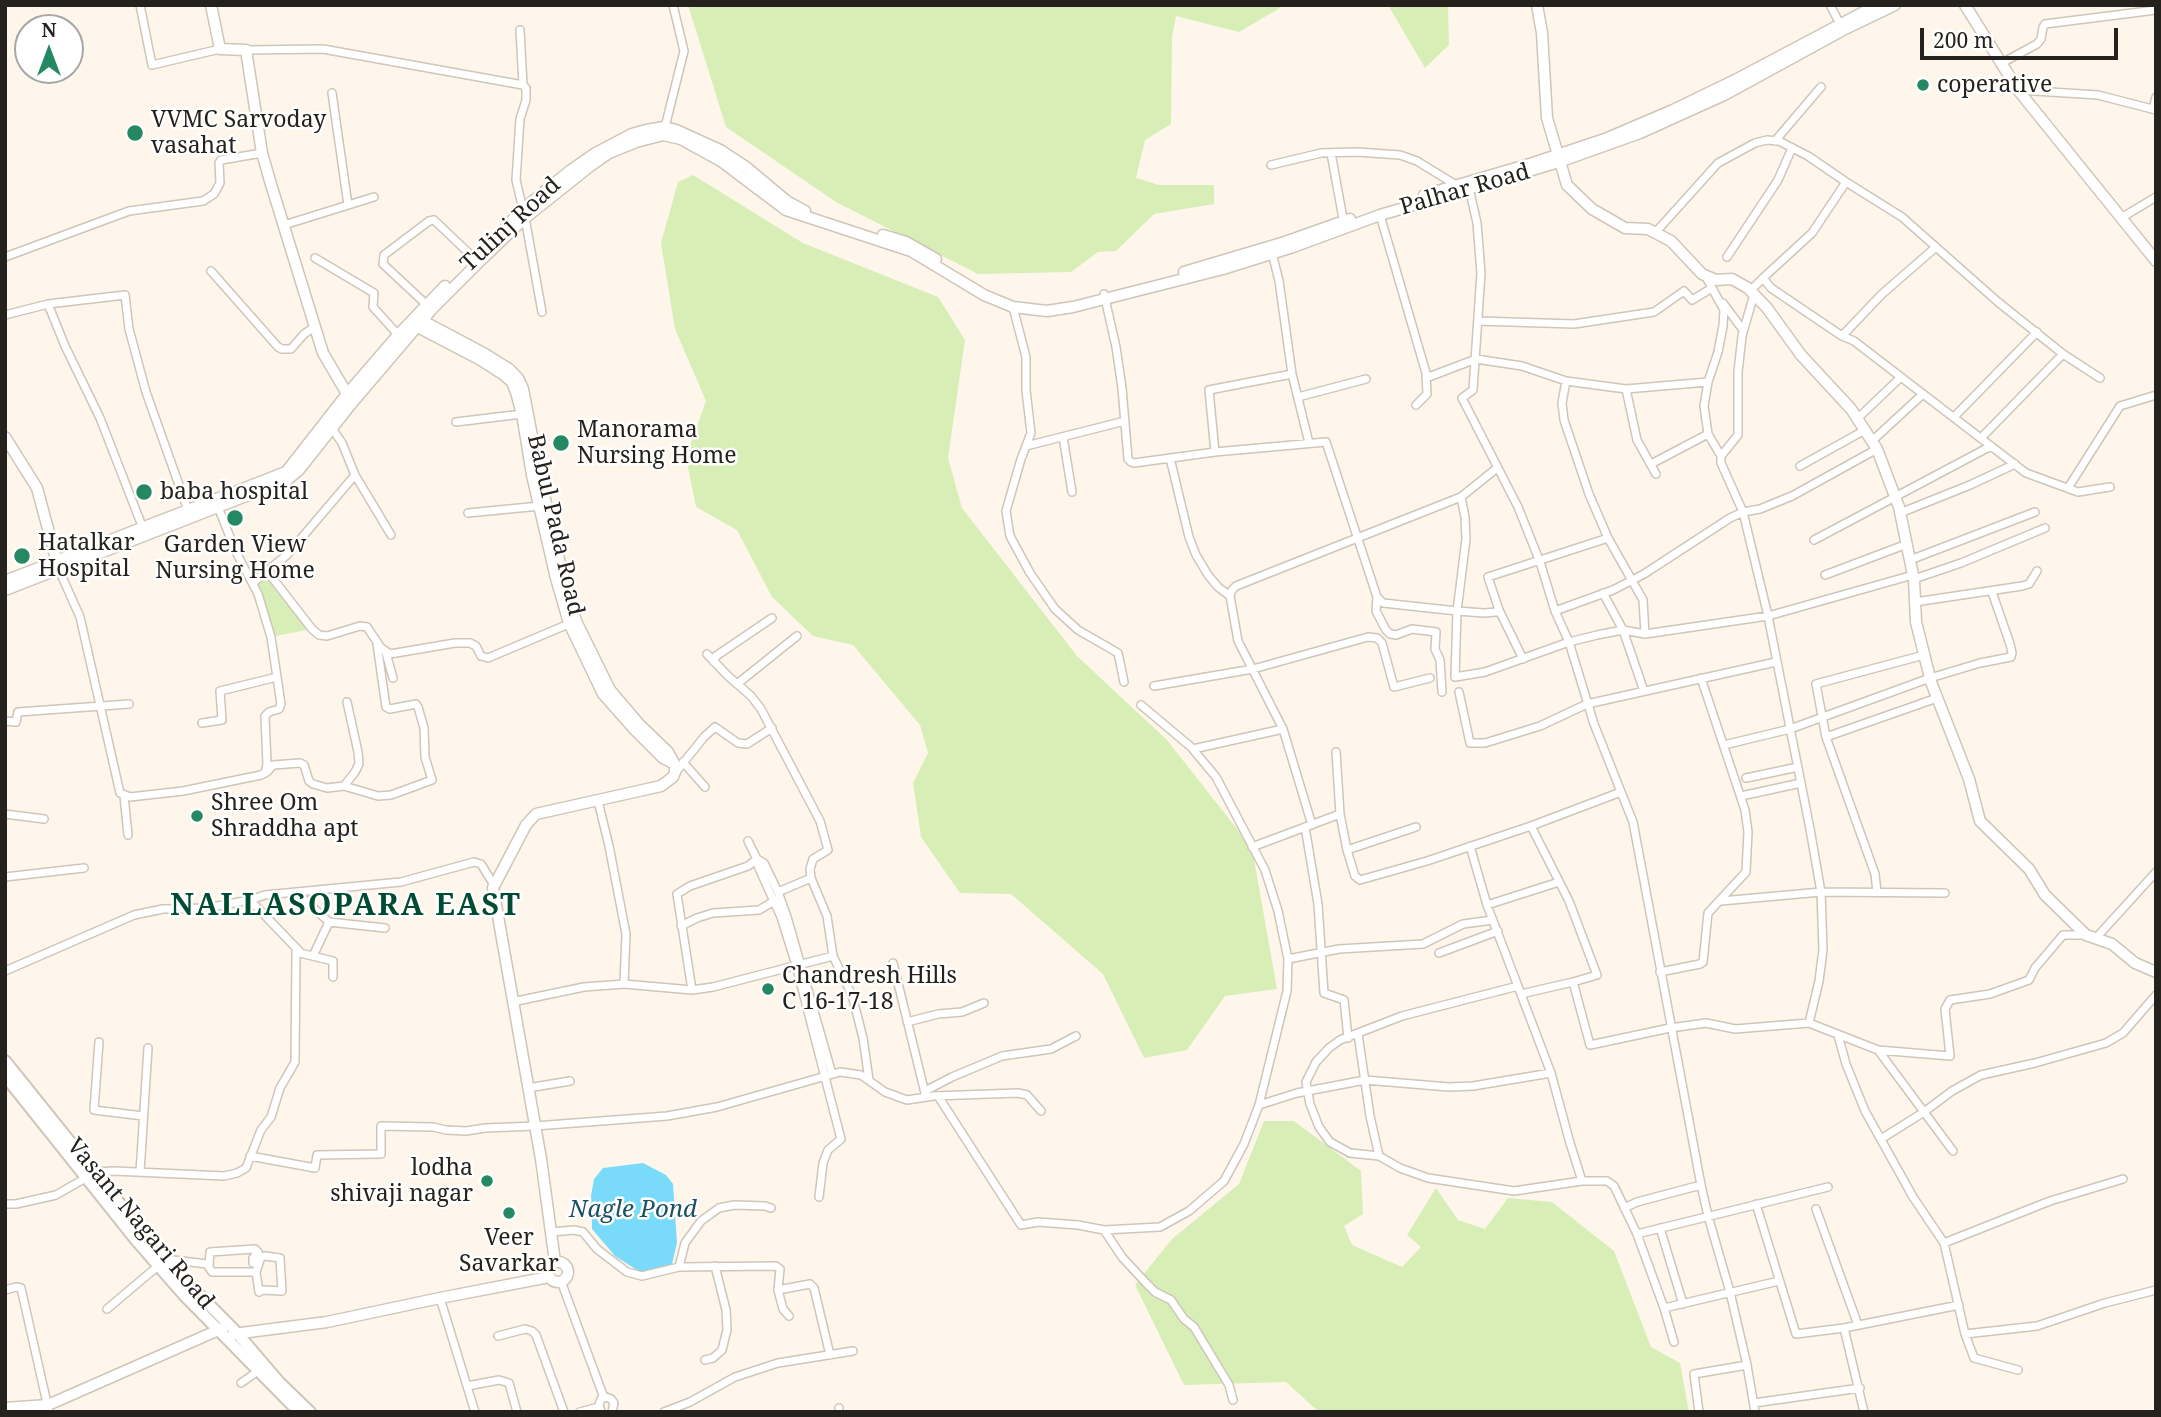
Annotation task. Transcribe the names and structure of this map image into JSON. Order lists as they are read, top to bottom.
{
  "streets": {
    "main road": ["Vasant Nagari Road"],
    "street": ["Palhar Road", "Tulinj Road", "Babul Pada Road"]
  },
  "crossings": [
    ["Tulinj Road", "Babul Pada Road"]
  ],
  "districts": ["NALLASOPARA EAST"],
  "water": ["Nagle Pond"],
  "places": [
    "coperative",
    "VVMC Sarvoday vasahat",
    "Manorama Nursing Home",
    "baba hospital",
    "Garden View Nursing Home",
    "Hatalkar Hospital",
    "Shree Om Shraddha apt",
    "Chandresh Hills C 16-17-18",
    "lodha shivaji nagar",
    "Veer Savarkar"
  ],
  "scale_bar": "200 m",
  "north": "top"
}
